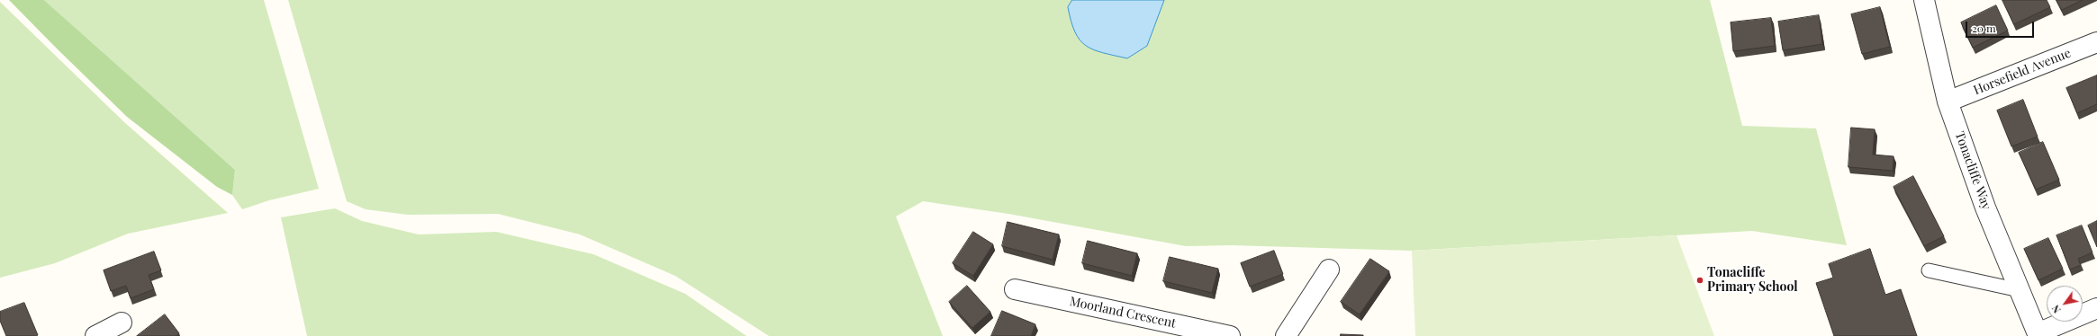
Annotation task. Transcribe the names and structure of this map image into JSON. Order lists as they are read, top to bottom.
{
  "streets": {
    "street": ["Horsefield Avenue", "Tonacliffe Way", "Moorland Crescent"]
  },
  "crossings": [
    ["Horsefield Avenue", "Tonacliffe Way"]
  ],
  "places": ["Tonacliffe Primary School"],
  "scale_bar": "20 m",
  "north": "bottom left"
}
